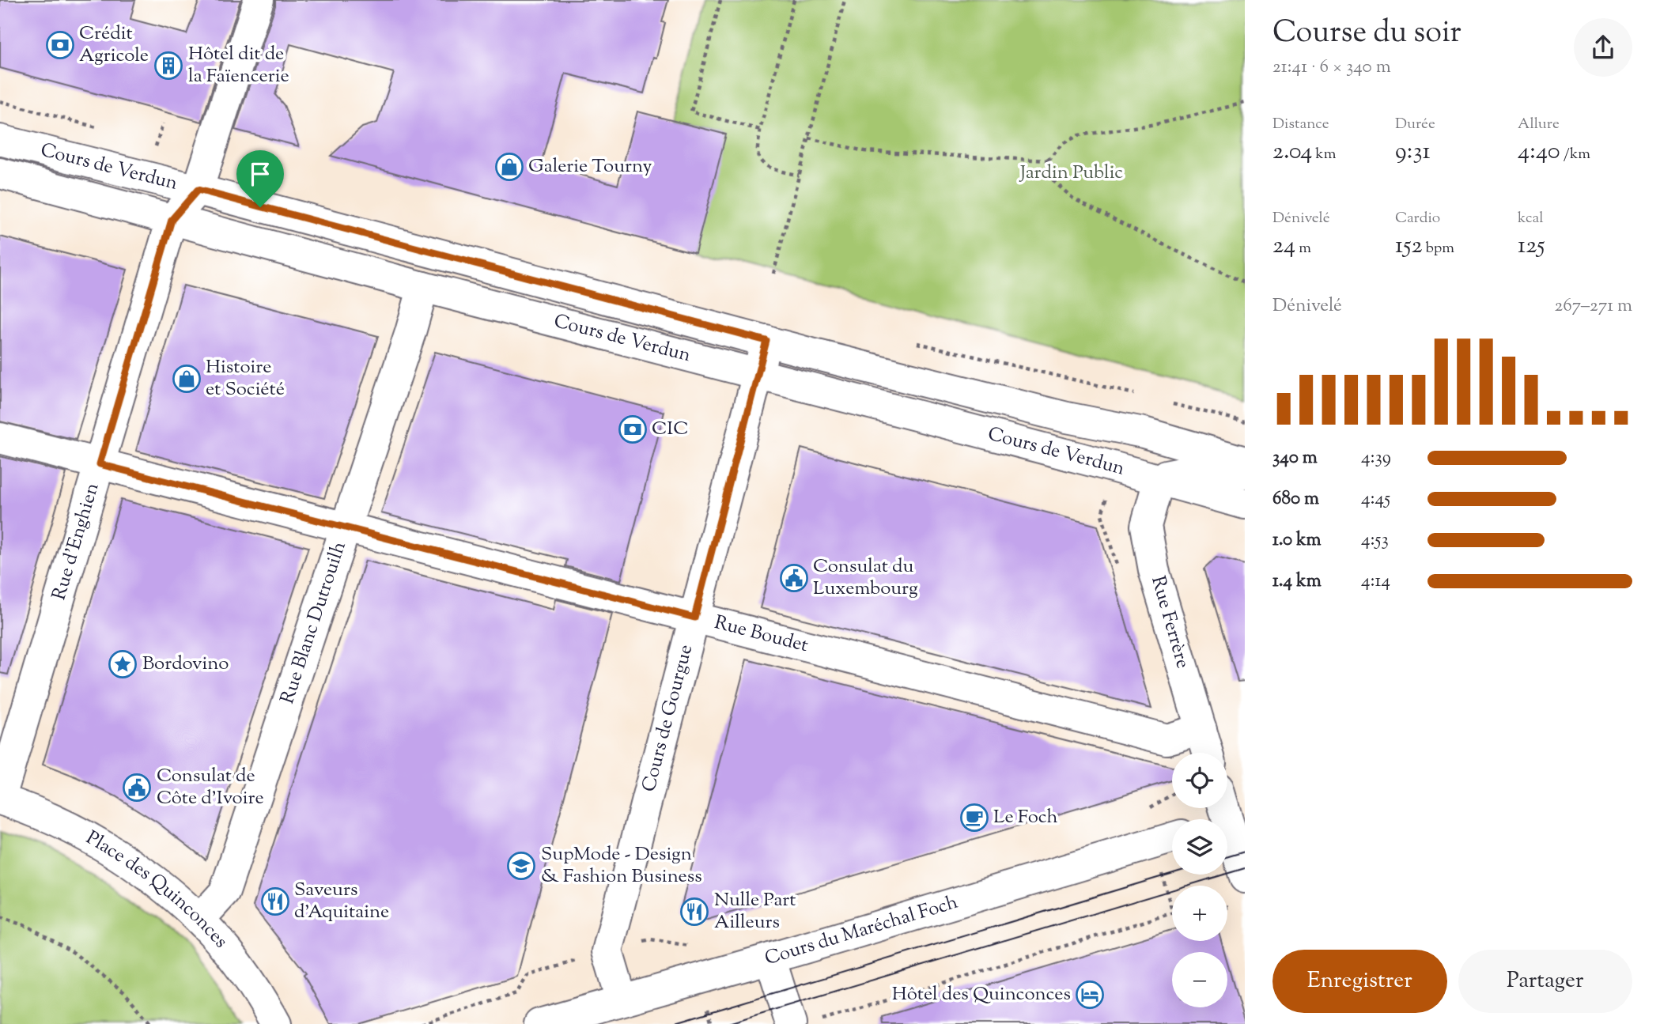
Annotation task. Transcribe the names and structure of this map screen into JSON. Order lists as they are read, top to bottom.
{
  "streets": {
    "street": [
      "Cours de Verdun",
      "Rue d'Enghien",
      "Rue Ferrère",
      "Rue Blanc Dutrouilh",
      "Rue Boudet",
      "Cours de Gourgue",
      "Place des Quinconces",
      "Cours du Maréchal Foch"
    ]
  },
  "crossings": [
    ["Cours de Verdun", "Rue d'Enghien"],
    ["Cours de Verdun", "Rue Ferrère"],
    ["Cours de Verdun", "Rue Blanc Dutrouilh"],
    ["Cours de Verdun", "Cours de Gourgue"],
    ["Rue d'Enghien", "Rue Boudet"],
    ["Rue d'Enghien", "Place des Quinconces"],
    ["Rue Ferrère", "Rue Boudet"],
    ["Rue Blanc Dutrouilh", "Rue Boudet"],
    ["Rue Blanc Dutrouilh", "Place des Quinconces"],
    ["Rue Boudet", "Cours de Gourgue"],
    ["Cours de Gourgue", "Cours du Maréchal Foch"]
  ],
  "parks": ["Jardin Public"],
  "places": {
    "bank": ["Crédit Agricole", "CIC"],
    "building": ["Hôtel dit de la Faïencerie"],
    "shop": ["Galerie Tourny", "Histoire et Société"],
    "public building": ["Consulat du Luxembourg", "Consulat de Côte d'Ivoire"],
    "place": ["Bordovino"],
    "cafe": ["Le Foch"],
    "school or university": ["SupMode - Design & Fashion Business"],
    "restaurant": ["Saveurs d'Aquitaine", "Nulle Part Ailleurs"],
    "hotel": ["Hôtel des Quinconces"]
  },
  "page": {
    "heading": ["Course du soir", "21:41 · 6 × 340 m"],
    "stats": [
      ["Distance", "2.04 km"],
      ["Durée", "9:31"],
      ["Allure", "4:40 /km"],
      ["Dénivelé", "24 m"],
      ["Cardio", "152 bpm"],
      ["kcal", "125"]
    ],
    "chart": ["Dénivelé", "267–271 m"],
    "list": [
      {
        "name": "340 m",
        "note": "4:39"
      },
      {
        "name": "680 m",
        "note": "4:45"
      },
      {
        "name": "1.0 km",
        "note": "4:53"
      },
      {
        "name": "1.4 km",
        "note": "4:14"
      }
    ],
    "map_buttons": ["+", "−"],
    "buttons": ["Enregistrer", "Partager"]
  }
}
